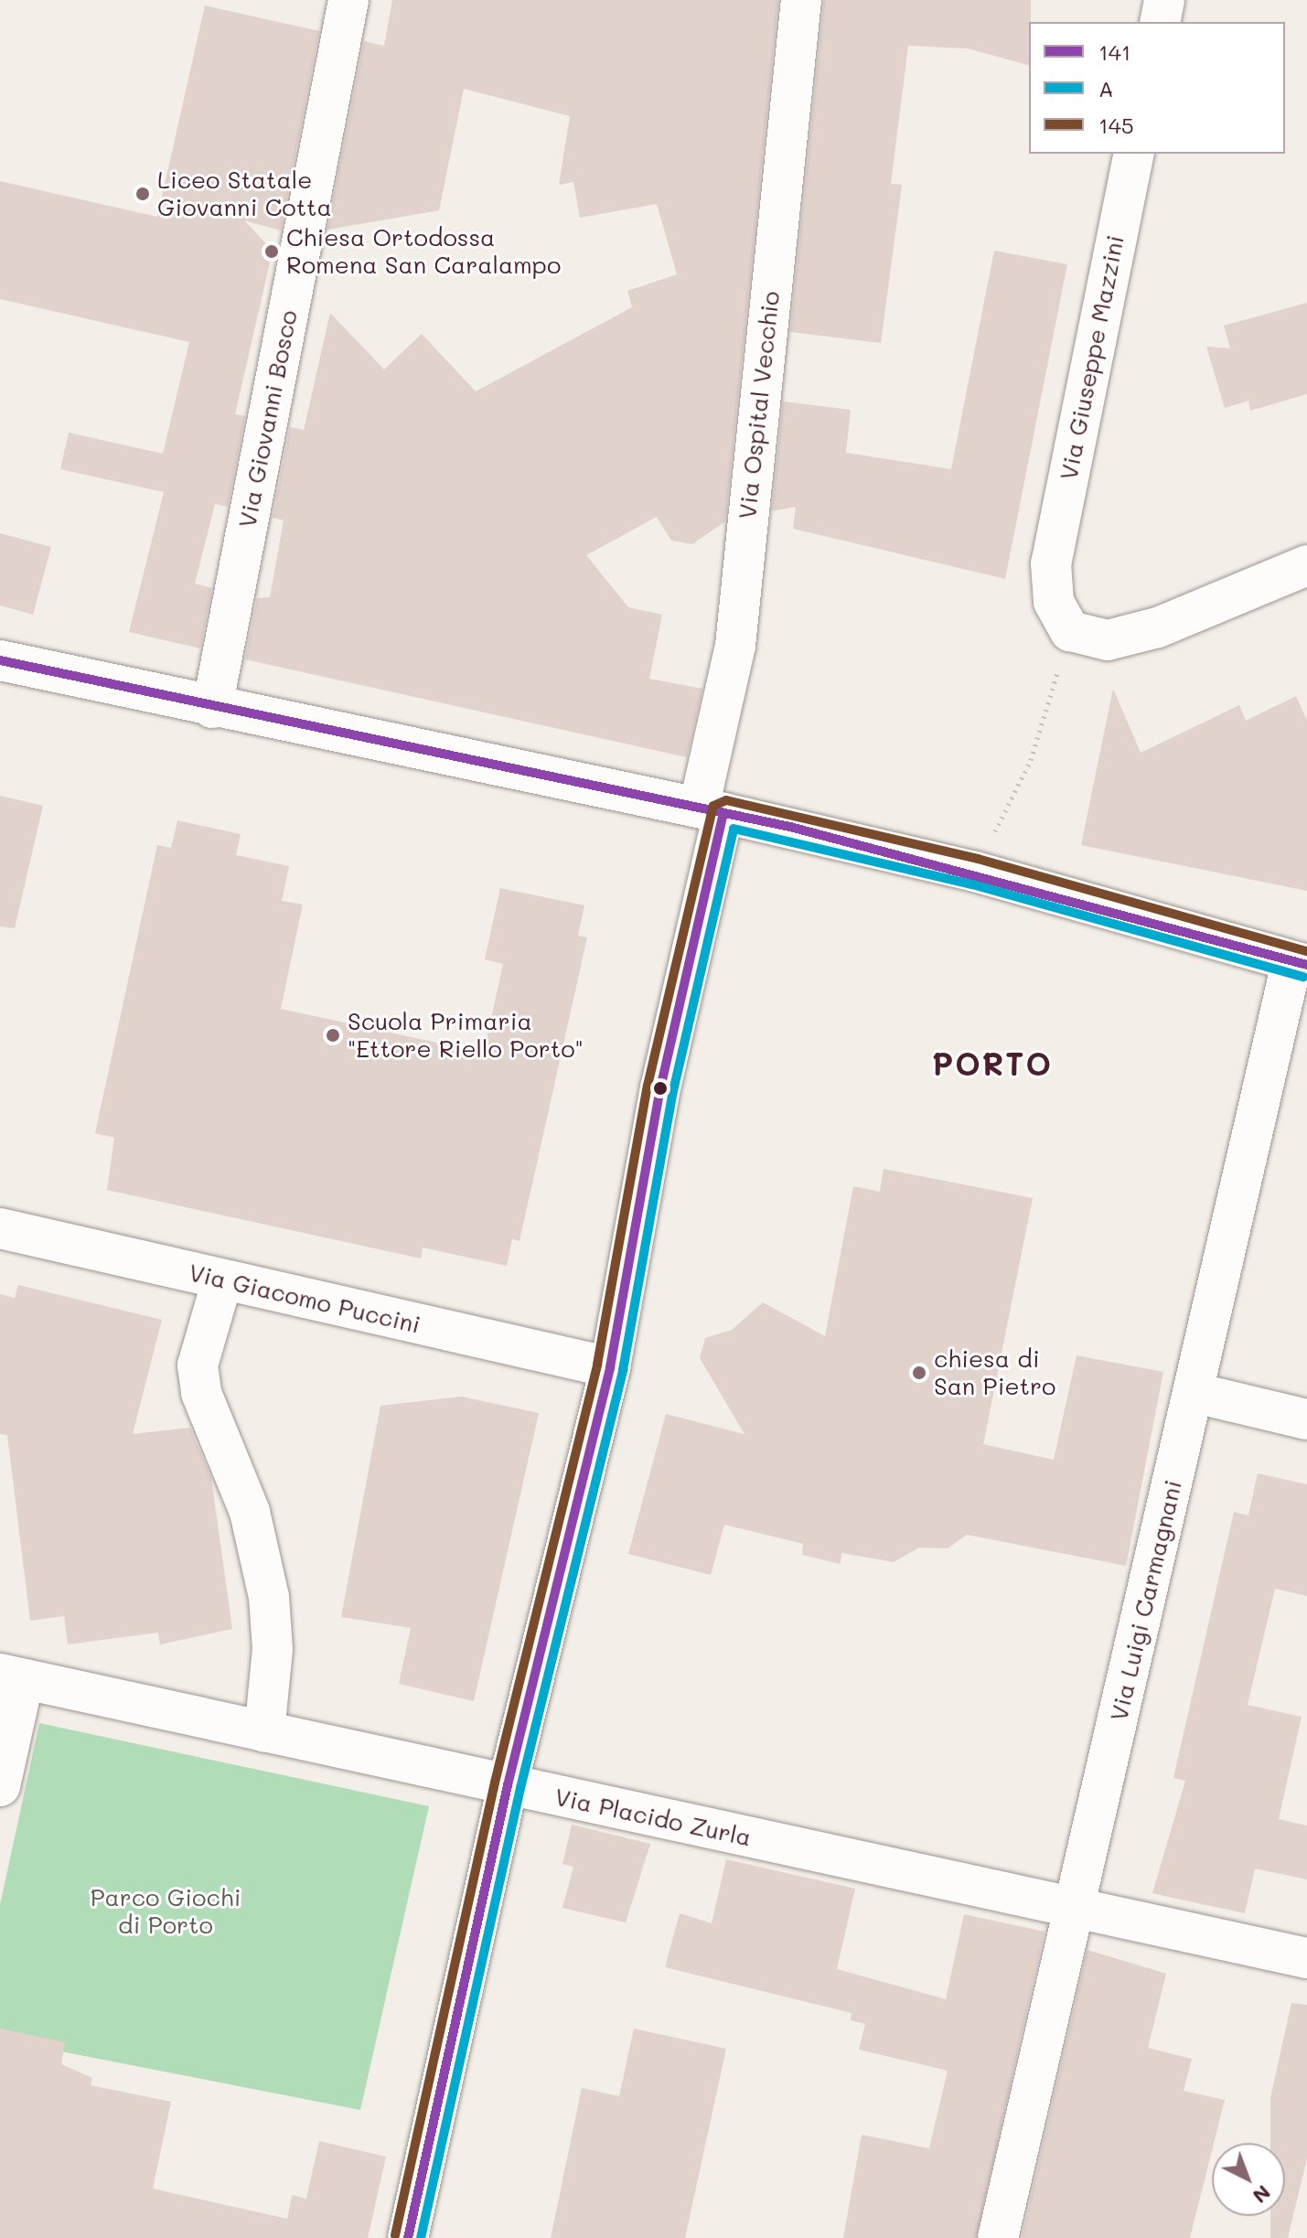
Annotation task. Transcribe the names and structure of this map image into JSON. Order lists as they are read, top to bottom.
{
  "streets": {
    "street": [
      "Via Giuseppe Mazzini",
      "Via Ospital Vecchio",
      "Via Giovanni Bosco",
      "Via Giacomo Puccini",
      "Via Luigi Carmagnani",
      "Via Placido Zurla"
    ]
  },
  "crossings": [
    ["Via Ospital Vecchio", "Via Giacomo Puccini"],
    ["Via Ospital Vecchio", "Via Placido Zurla"],
    ["Via Luigi Carmagnani", "Via Placido Zurla"]
  ],
  "districts": ["PORTO"],
  "parks": ["Parco Giochi di Porto"],
  "places": [
    "Liceo Statale Giovanni Cotta",
    "Chiesa Ortodossa Romena San Caralampo",
    "Scuola Primaria \"Ettore Riello Porto\"",
    "chiesa di San Pietro"
  ],
  "lines": ["transit line 141", "transit line 145", "transit line A"],
  "legend": ["141", "A", "145"],
  "north": "bottom right"
}
